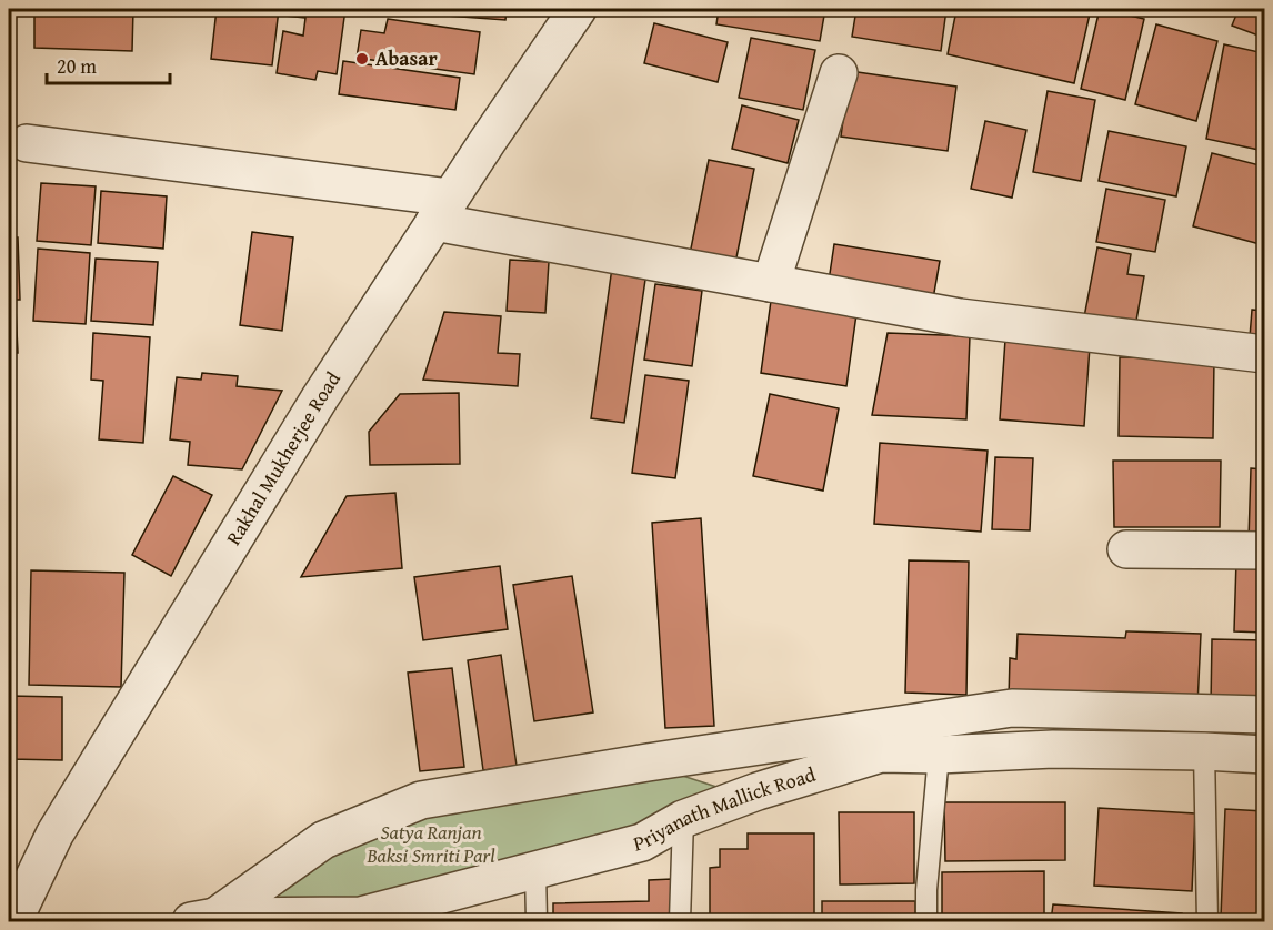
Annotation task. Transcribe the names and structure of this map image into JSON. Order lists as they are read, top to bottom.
{
  "streets": {
    "street": ["Rakhal Mukherjee Road", "Priyanath Mallick Road"]
  },
  "parks": ["Satya Ranjan Baksi Smriti Parl"],
  "places": ["Abasar"],
  "scale_bar": "20 m"
}
